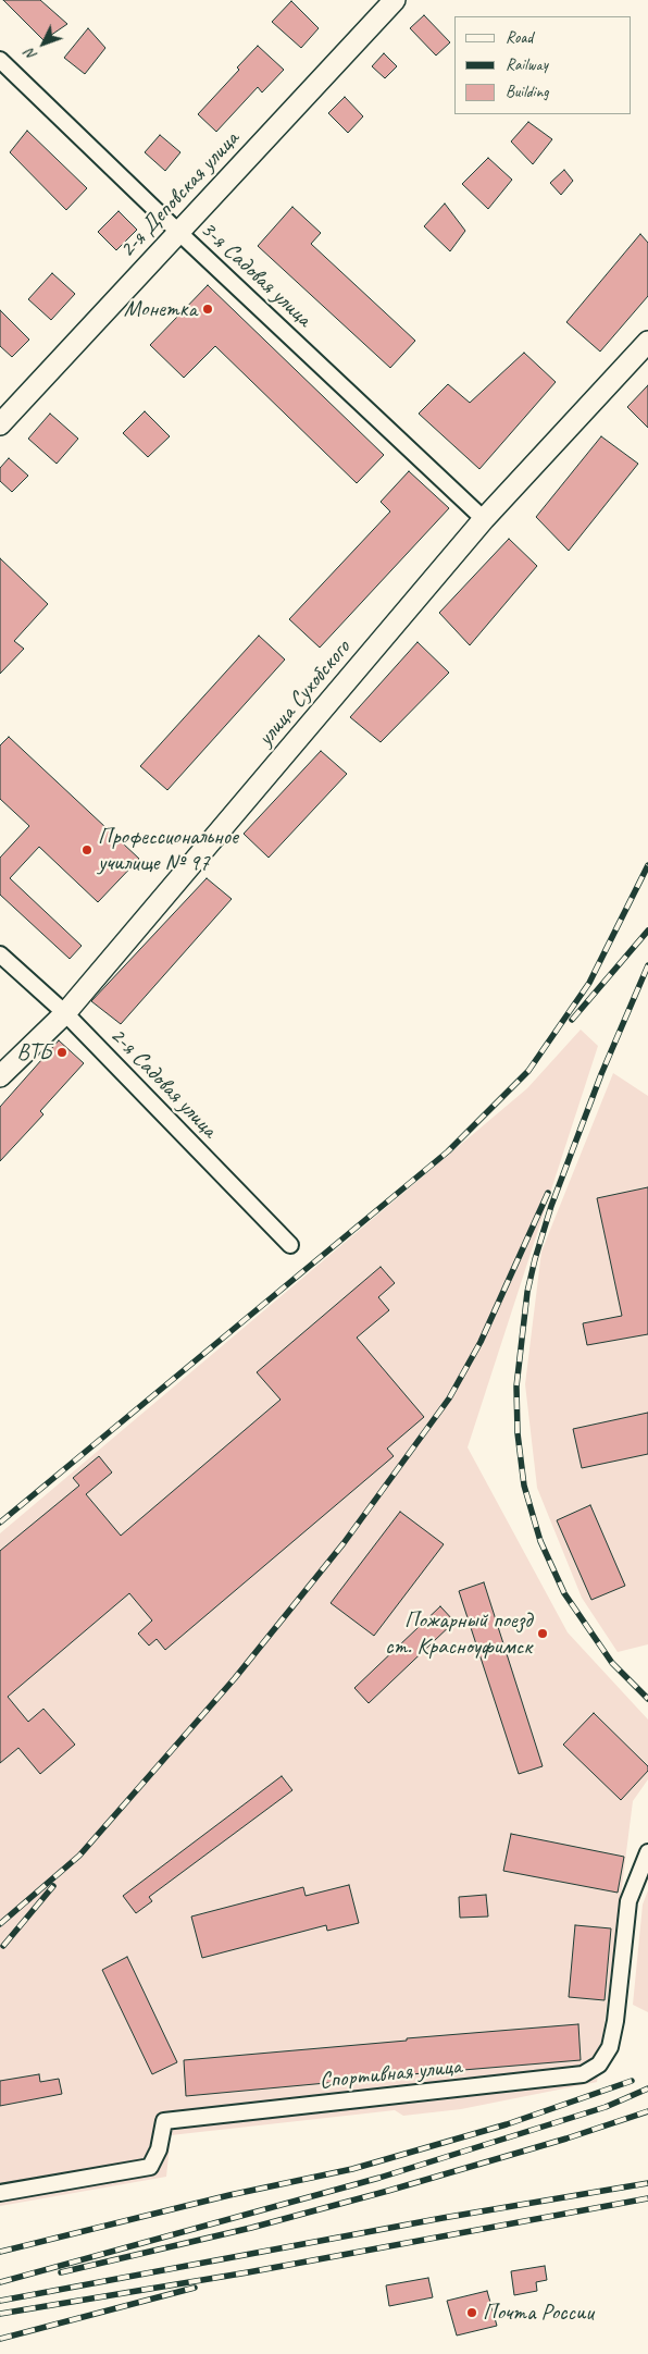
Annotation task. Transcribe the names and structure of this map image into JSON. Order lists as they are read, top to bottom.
{
  "streets": {
    "street": [
      "2-я Деповская улица",
      "3-я Садовая улица",
      "улица Сухобского",
      "2-я Садовая улица",
      "Спортивная улица"
    ]
  },
  "crossings": [
    ["2-я Деповская улица", "3-я Садовая улица"],
    ["3-я Садовая улица", "улица Сухобского"],
    ["улица Сухобского", "2-я Садовая улица"]
  ],
  "places": [
    "Монетка",
    "Профессиональное училище № 97",
    "ВТБ",
    "Пожарный поезд ст. Красноуфимск",
    "Почта России"
  ],
  "legend": ["Road", "Railway", "Building"],
  "north": "bottom left"
}
